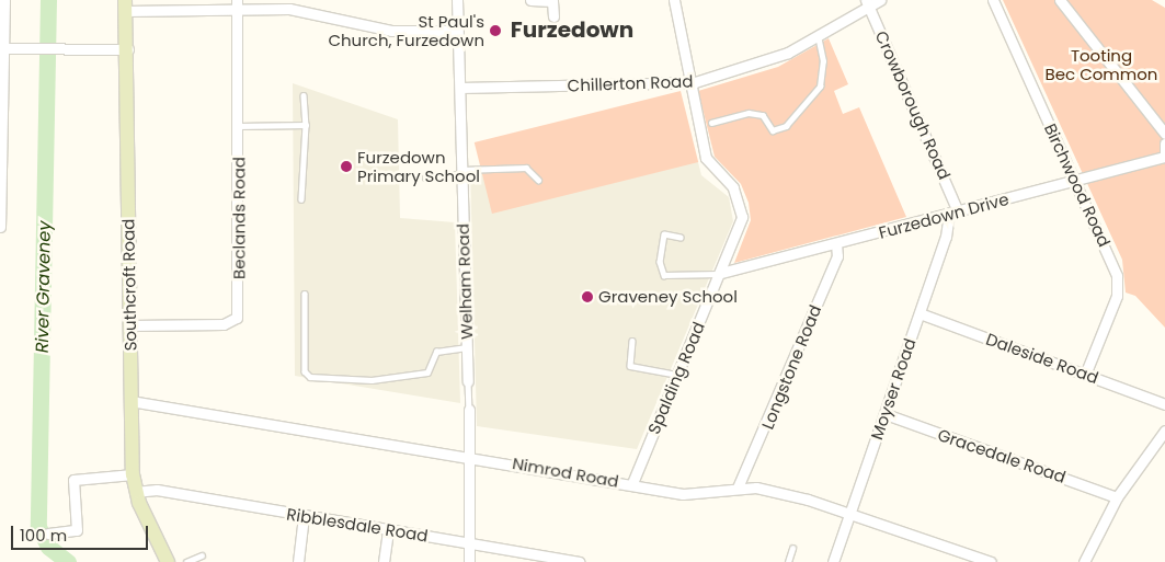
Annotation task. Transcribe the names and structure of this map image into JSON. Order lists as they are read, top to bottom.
{
  "streets": {
    "street": [
      "Chillerton Road",
      "Crowborough Road",
      "Birchwood Road",
      "Furzedown Drive",
      "Beclands Road",
      "Welham Road",
      "Southcroft Road",
      "Daleside Road",
      "Longstone Road",
      "Spalding Road",
      "Moyser Road",
      "Gracedale Road",
      "Nimrod Road",
      "Ribblesdale Road"
    ]
  },
  "crossings": [
    ["Chillerton Road", "Crowborough Road"],
    ["Chillerton Road", "Welham Road"],
    ["Chillerton Road", "Spalding Road"],
    ["Crowborough Road", "Furzedown Drive"],
    ["Crowborough Road", "Moyser Road"],
    ["Birchwood Road", "Furzedown Drive"],
    ["Birchwood Road", "Daleside Road"],
    ["Furzedown Drive", "Longstone Road"],
    ["Furzedown Drive", "Spalding Road"],
    ["Furzedown Drive", "Moyser Road"],
    ["Beclands Road", "Southcroft Road"],
    ["Welham Road", "Nimrod Road"],
    ["Welham Road", "Ribblesdale Road"],
    ["Southcroft Road", "Nimrod Road"],
    ["Southcroft Road", "Ribblesdale Road"],
    ["Daleside Road", "Moyser Road"],
    ["Longstone Road", "Nimrod Road"],
    ["Spalding Road", "Nimrod Road"],
    ["Moyser Road", "Gracedale Road"],
    ["Moyser Road", "Nimrod Road"]
  ],
  "districts": ["Furzedown"],
  "water": ["River Graveney"],
  "parks": ["Tooting Bec Common"],
  "places": ["St Paul's Church, Furzedown", "Furzedown Primary School", "Graveney School"],
  "scale_bar": "100 m"
}
